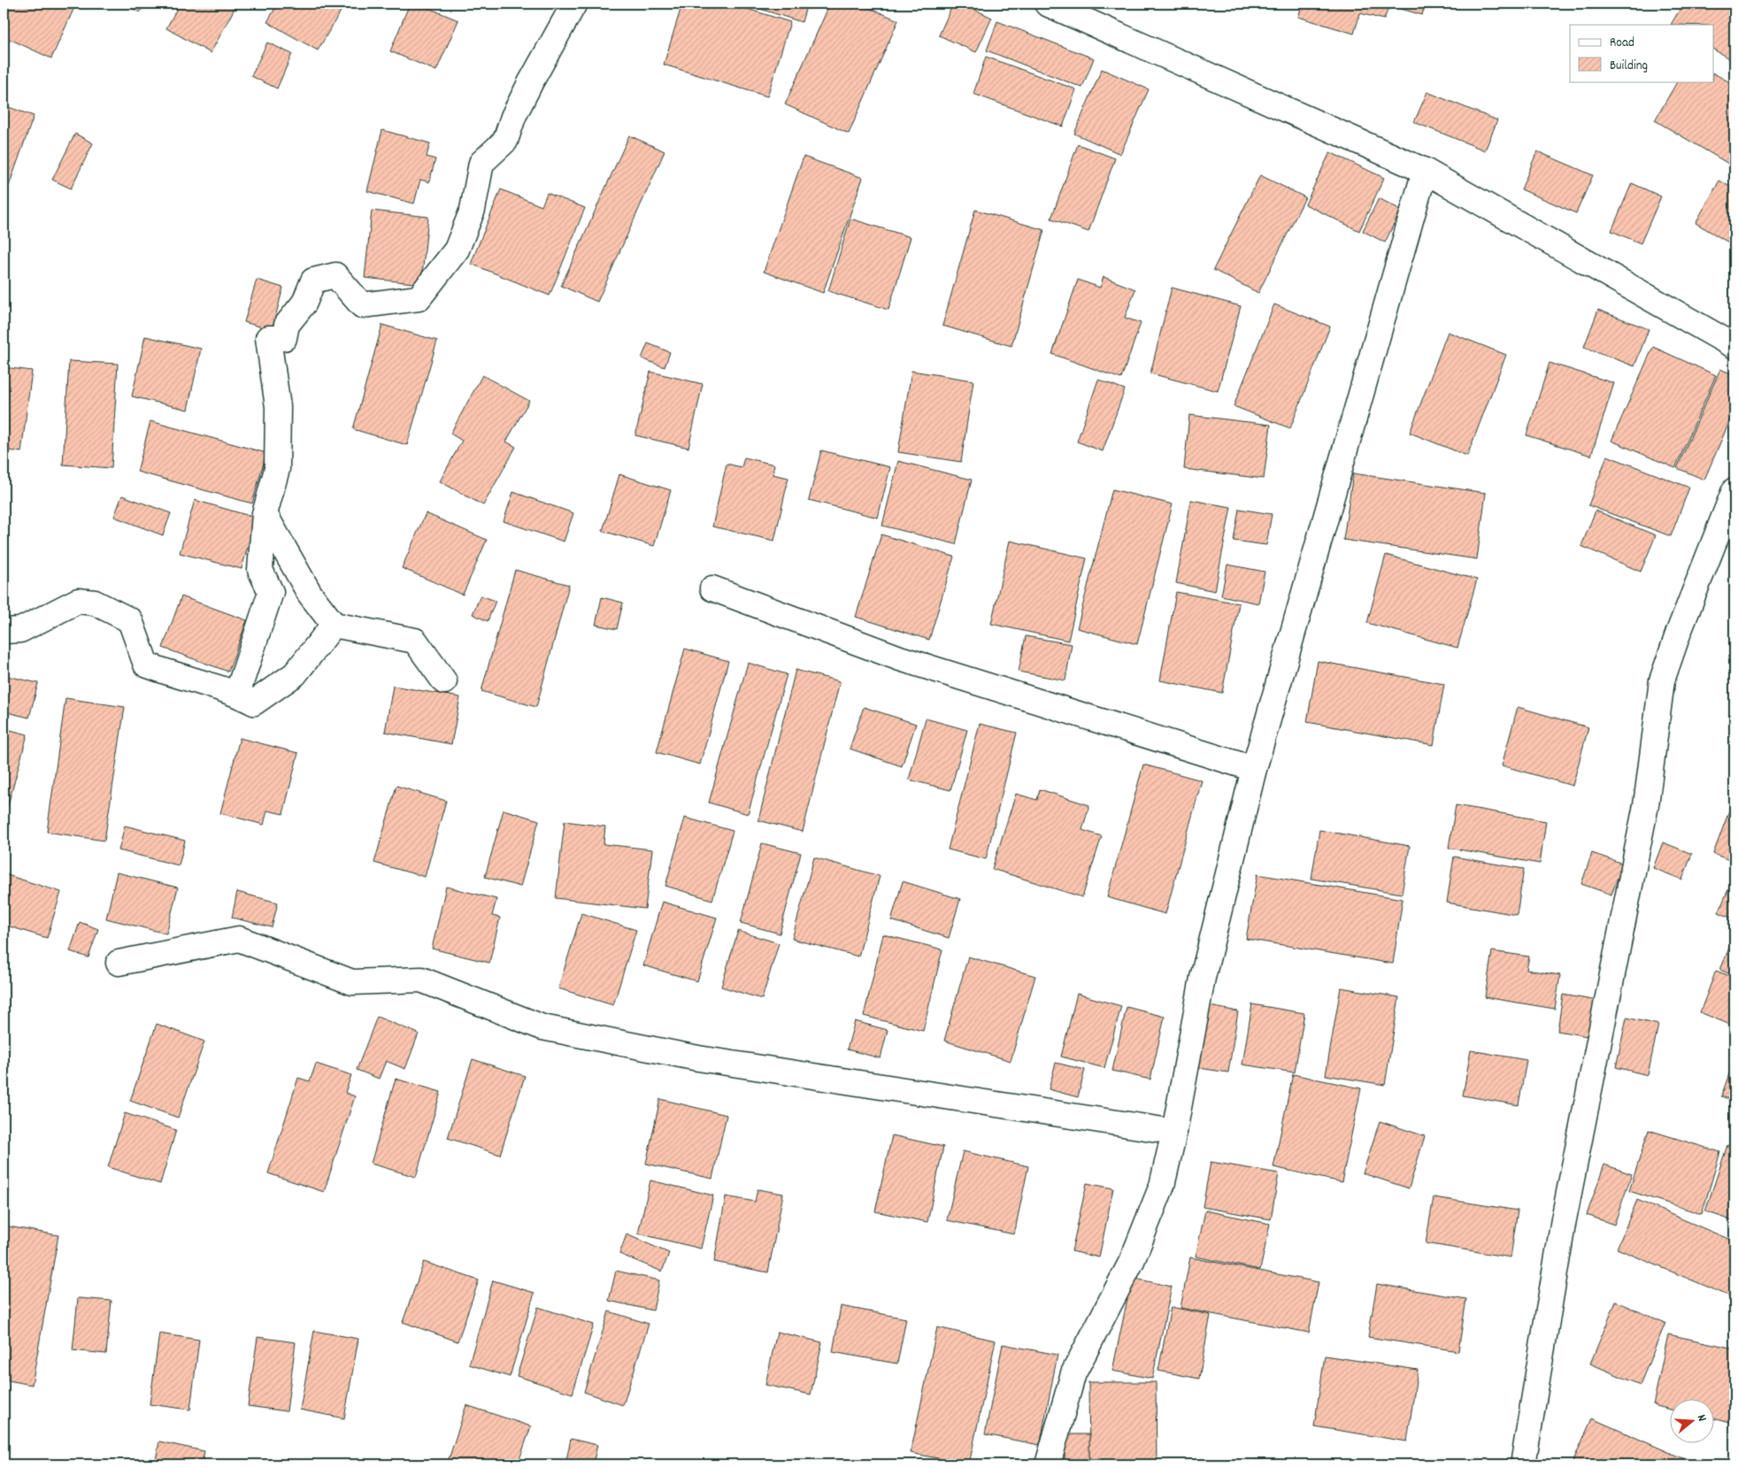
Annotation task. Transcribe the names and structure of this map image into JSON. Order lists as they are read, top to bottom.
{
  "legend": ["Road", "Building"],
  "north": "right"
}
